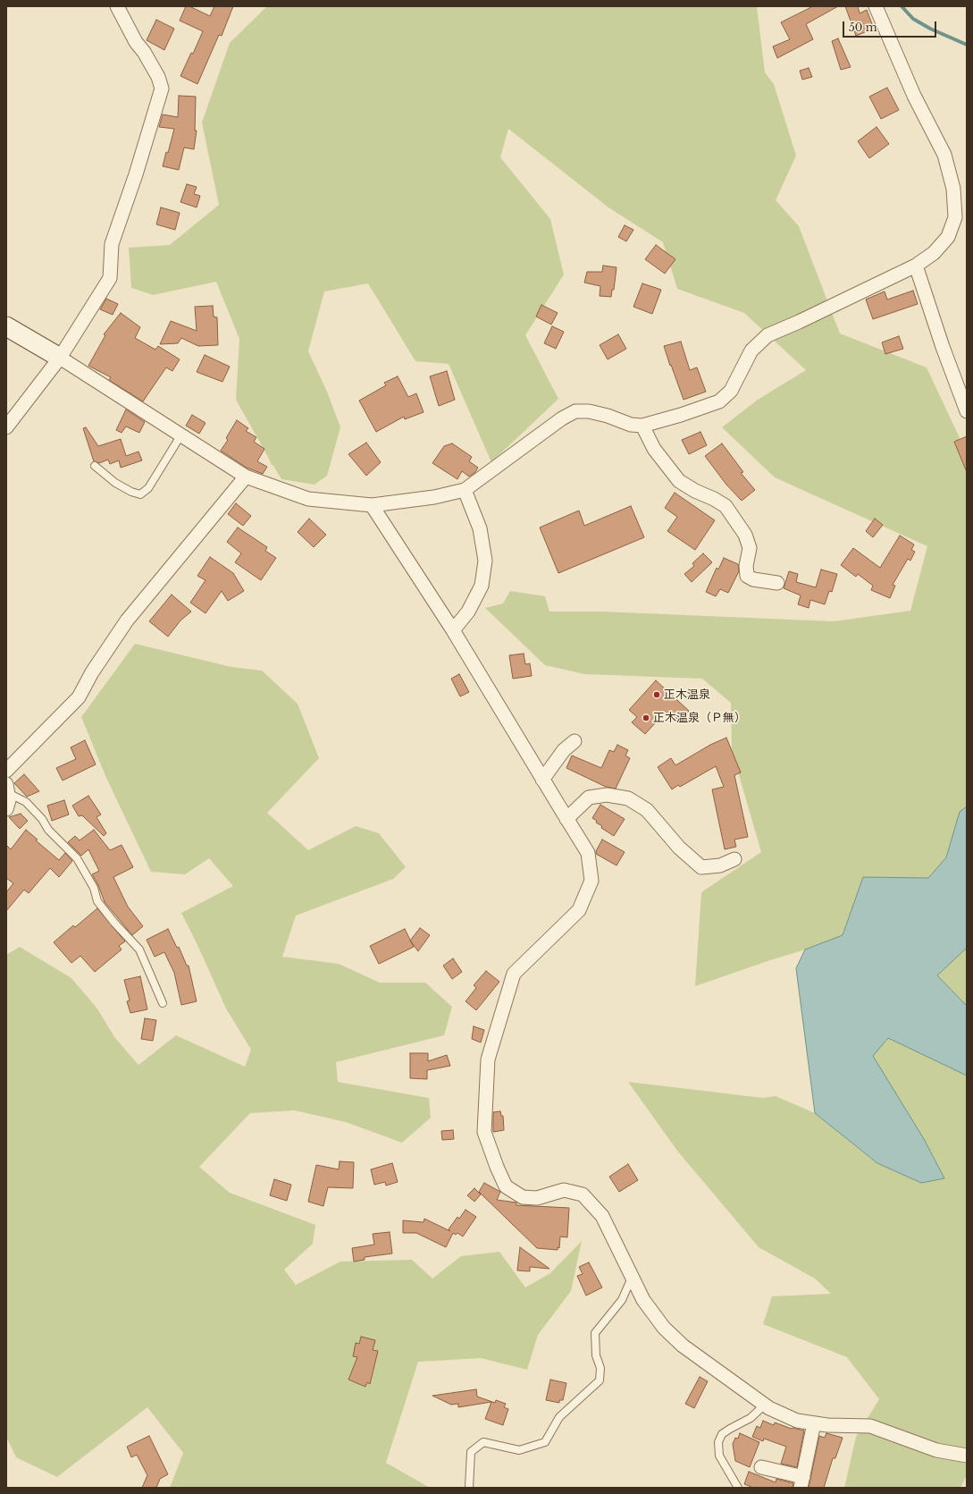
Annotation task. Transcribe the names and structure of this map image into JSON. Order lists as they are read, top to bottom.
{
  "places": ["正木温泉", "正木温泉（Ｐ無）"],
  "scale_bar": "50 m"
}
